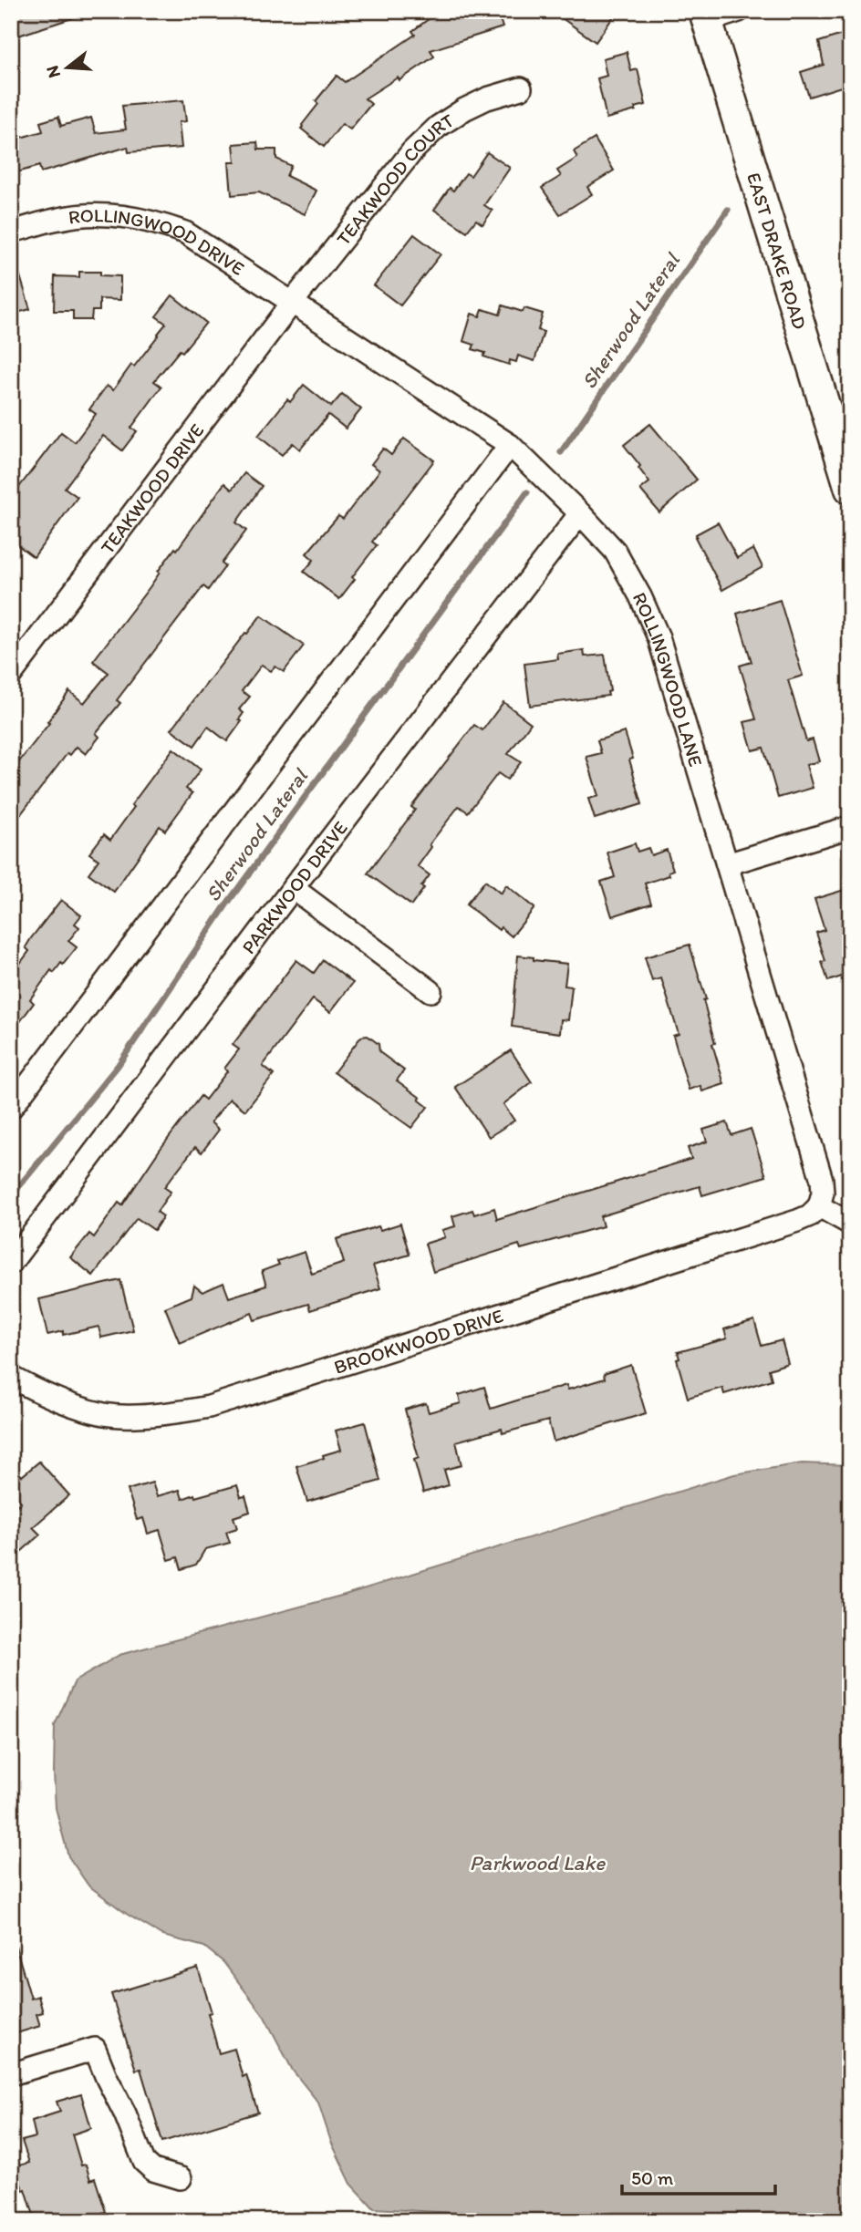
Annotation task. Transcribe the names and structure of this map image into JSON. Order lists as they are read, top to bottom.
{
  "streets": {
    "main road": ["EAST DRAKE ROAD"],
    "street": [
      "TEAKWOOD COURT",
      "ROLLINGWOOD DRIVE",
      "TEAKWOOD DRIVE",
      "ROLLINGWOOD LANE",
      "PARKWOOD DRIVE",
      "BROOKWOOD DRIVE"
    ]
  },
  "crossings": [
    ["TEAKWOOD COURT", "ROLLINGWOOD DRIVE"],
    ["TEAKWOOD COURT", "TEAKWOOD DRIVE"],
    ["TEAKWOOD COURT", "ROLLINGWOOD LANE"],
    ["ROLLINGWOOD DRIVE", "TEAKWOOD DRIVE"],
    ["ROLLINGWOOD DRIVE", "ROLLINGWOOD LANE"],
    ["TEAKWOOD DRIVE", "ROLLINGWOOD LANE"],
    ["ROLLINGWOOD LANE", "PARKWOOD DRIVE"],
    ["ROLLINGWOOD LANE", "BROOKWOOD DRIVE"]
  ],
  "water": ["Sherwood Lateral", "Parkwood Lake"],
  "scale_bar": "50 m",
  "north": "left"
}
